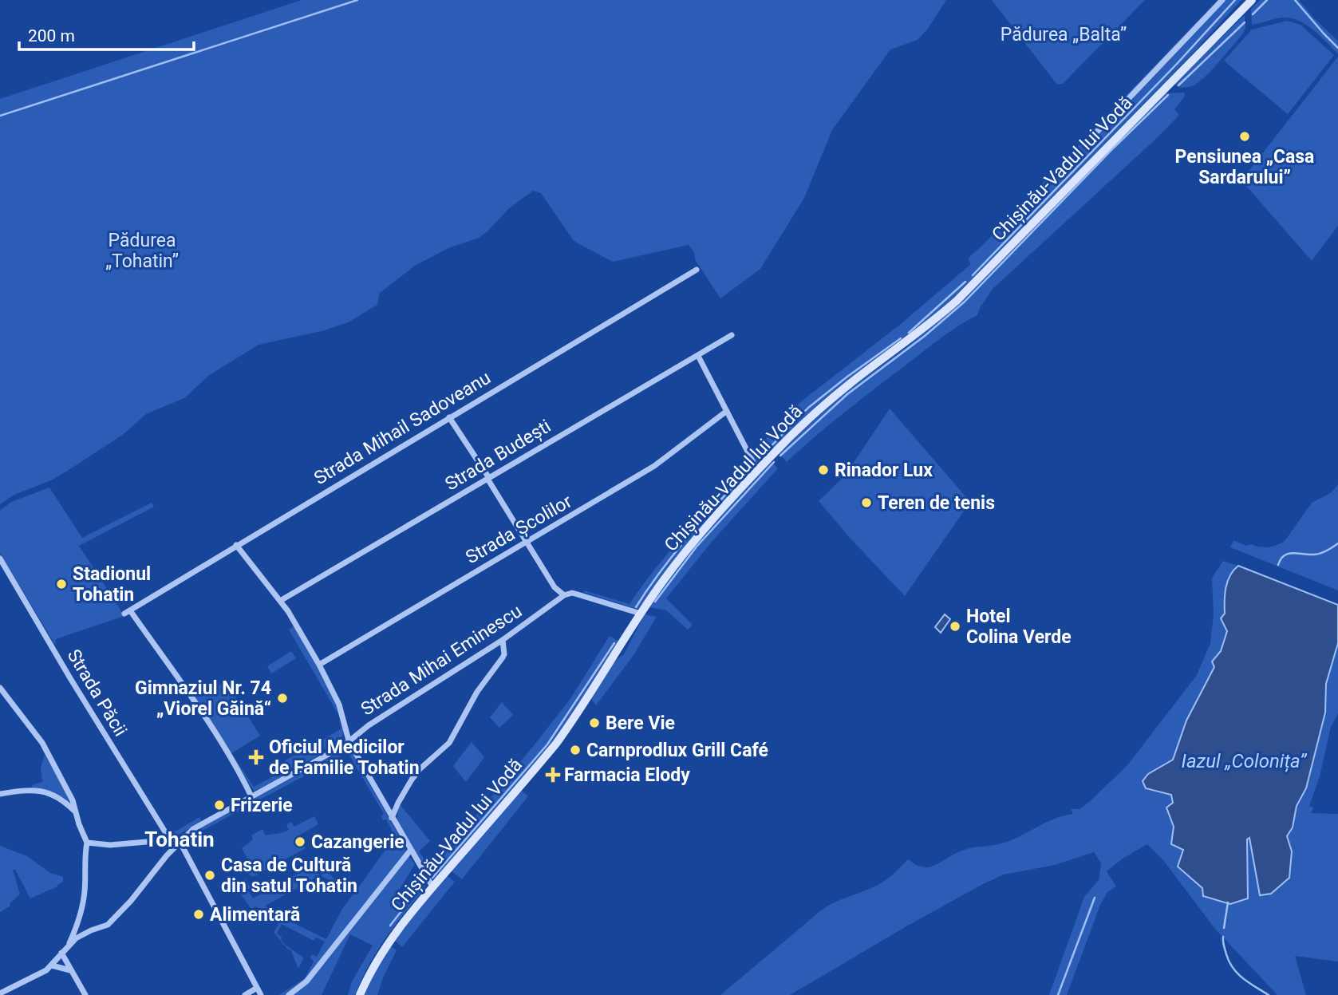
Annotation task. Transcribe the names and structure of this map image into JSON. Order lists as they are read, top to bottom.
{
  "streets": {
    "main road": ["Chișinău-Vadul lui Vodă"],
    "street": [
      "Strada Mihail Sadoveanu",
      "Strada Budești",
      "Strada Școlilor",
      "Strada Mihai Eminescu",
      "Strada Păcii"
    ]
  },
  "crossings": [
    ["Strada Mihail Sadoveanu", "Strada Mihai Eminescu"]
  ],
  "districts": ["Tohatin"],
  "water": ["Iazul „Colonița”"],
  "parks": ["Pădurea „Balta”", "Pădurea „Tohatin”"],
  "places": {
    "other": [
      "Pensiunea „Casa Sardarului”",
      "Rinador Lux",
      "Teren de tenis",
      "Stadionul Tohatin",
      "Hotel Colina Verde",
      "Gimnaziul Nr. 74 „Viorel Găină“",
      "Bere Vie",
      "Carnprodlux Grill Café",
      "Frizerie",
      "Cazangerie",
      "Casa de Cultură din satul Tohatin",
      "Alimentară"
    ],
    "health": ["Oficiul Medicilor de Familie Tohatin", "Farmacia Elody"]
  },
  "scale_bar": "200 m"
}
